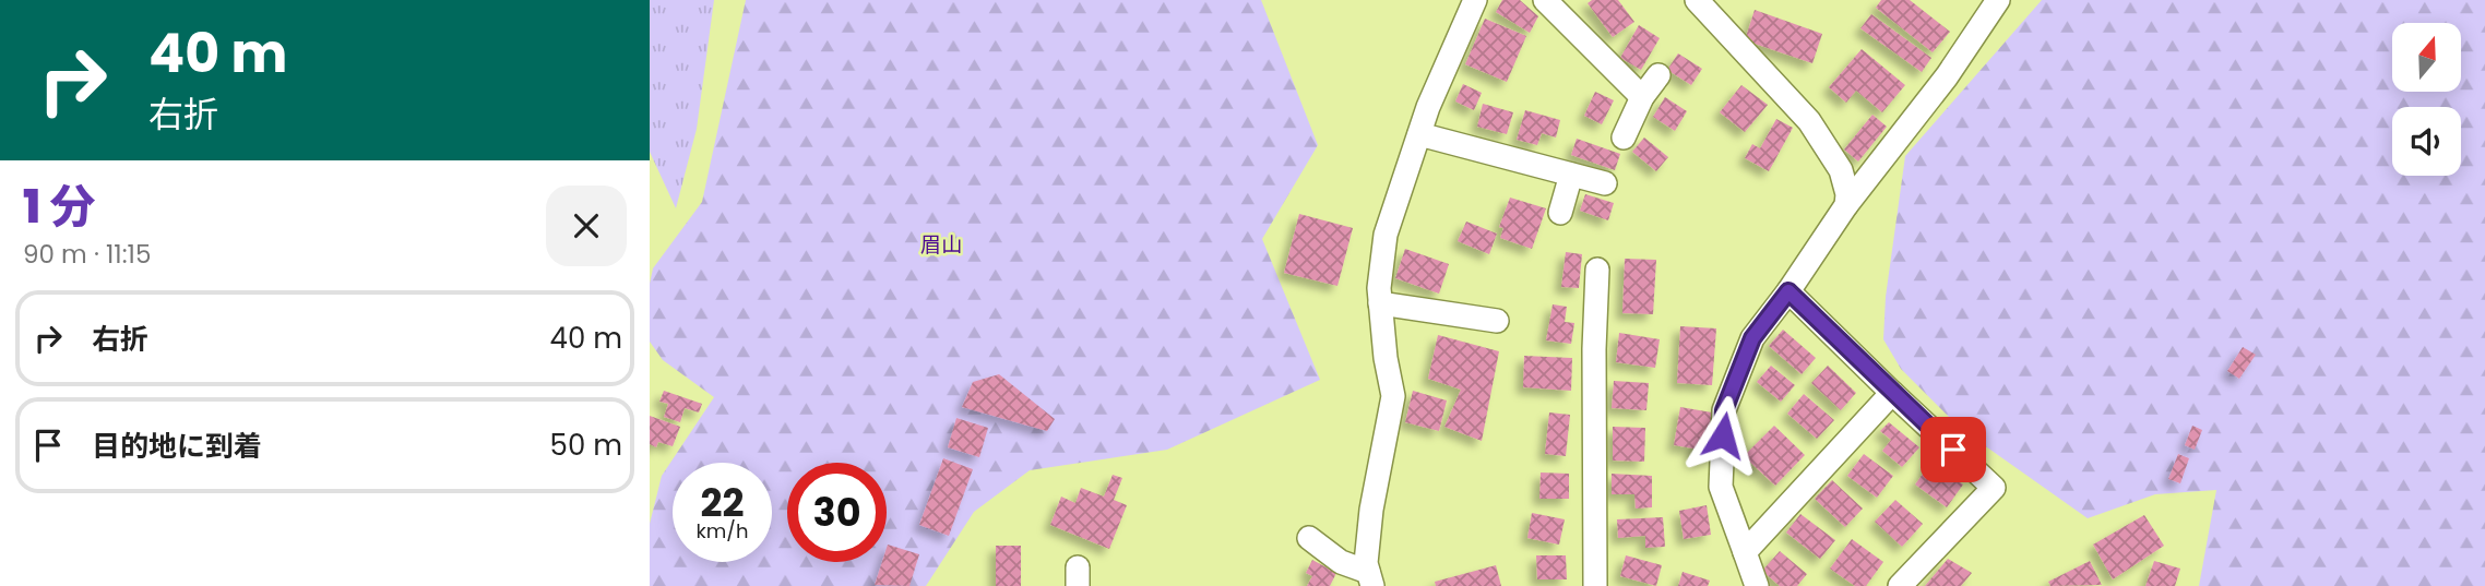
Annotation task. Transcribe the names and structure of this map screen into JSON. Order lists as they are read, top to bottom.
{
  "parks": ["眉山"],
  "north": "top",
  "page": {
    "turn": ["40 m", "右折"],
    "heading": ["1 分", "90 m · 11:15"],
    "list": [
      {
        "name": "右折",
        "value": "40 m"
      },
      {
        "name": "目的地に到着",
        "value": "50 m"
      }
    ],
    "speed": "22 km/h",
    "limit": "30"
  }
}
